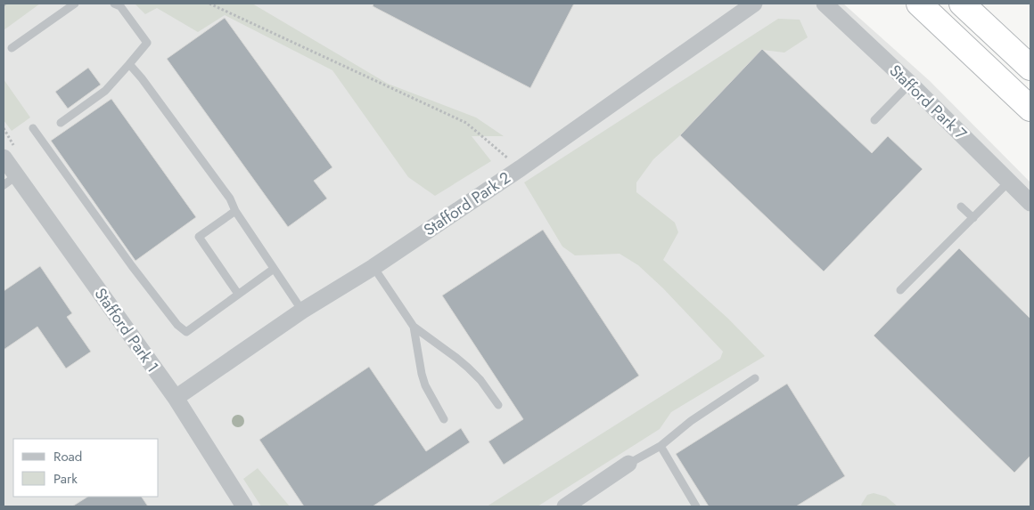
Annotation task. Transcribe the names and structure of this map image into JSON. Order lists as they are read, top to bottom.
{
  "streets": {
    "street": ["Stafford Park 7", "Stafford Park 2", "Stafford Park 1"]
  },
  "crossings": [
    ["Stafford Park 2", "Stafford Park 1"]
  ],
  "legend": ["Road", "Park"]
}
